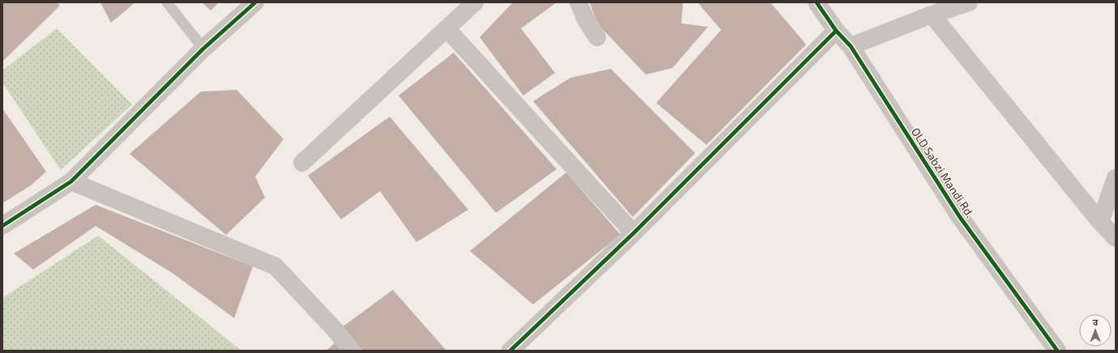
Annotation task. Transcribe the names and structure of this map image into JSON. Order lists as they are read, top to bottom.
{
  "streets": {
    "street": ["OLD Sabzi Mandi Rd."]
  },
  "north": "top"
}
